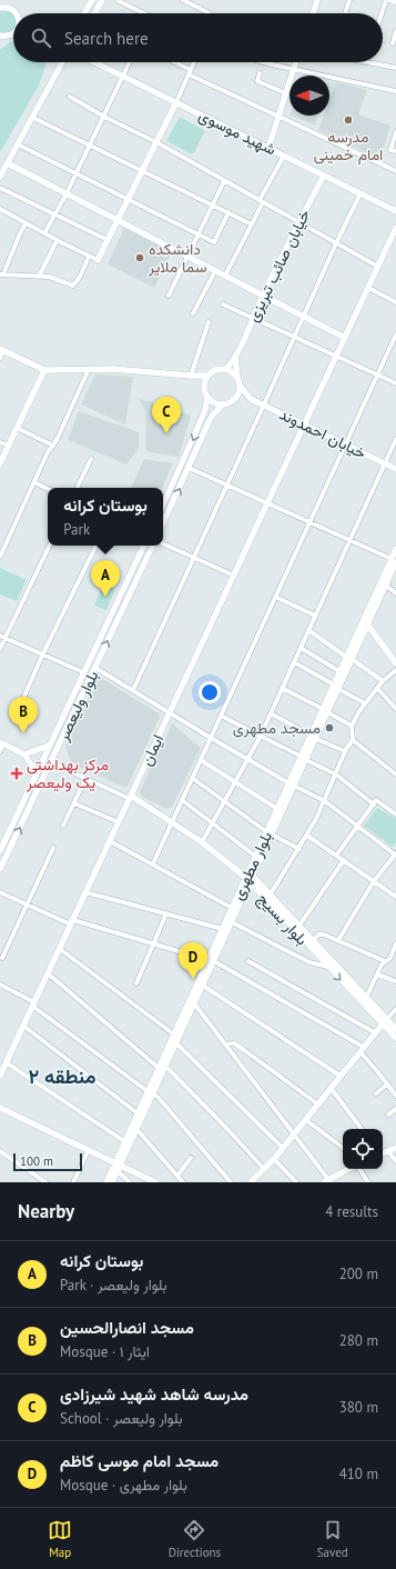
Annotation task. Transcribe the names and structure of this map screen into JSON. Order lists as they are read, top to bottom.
{
  "streets": {
    "main road": [
      "شهید موسوی",
      "خیابان صائب تبریزی",
      "خیابان احمدوند",
      "بلوار ولیعصر",
      "ایمان",
      "بلوار مطهری",
      "بلوار بسیج"
    ]
  },
  "crossings": [
    ["شهید موسوی", "خیابان صائب تبریزی"],
    ["خیابان احمدوند", "ایمان"],
    ["بلوار مطهری", "بلوار بسیج"]
  ],
  "districts": ["منطقه ۲"],
  "places": {
    "other": ["مدرسه امام خمینی", "دانشکده سما ملایر", "مسجد مطهری"],
    "health": ["مرکز بهداشتی یک ولیعصر"]
  },
  "scale_bar": "100 m",
  "north": "left",
  "page": {
    "search": "Search here",
    "pins": [
      "C",
      "A",
      "B",
      "D"
    ],
    "popup": ["بوستان کرانه", "Park"],
    "scale": "100 m",
    "heading": ["Nearby", "4 results"],
    "list": [
      {
        "mark": "A",
        "name": "بوستان کرانه",
        "note": "Park · بلوار ولیعصر",
        "value": "200 m"
      },
      {
        "mark": "B",
        "name": "مسجد انصارالحسین",
        "note": "Mosque · ایثار ۱",
        "value": "280 m"
      },
      {
        "mark": "C",
        "name": "مدرسه شاهد شهید شیرزادی",
        "note": "School · بلوار ولیعصر",
        "value": "380 m"
      },
      {
        "mark": "D",
        "name": "مسجد امام موسی کاظم",
        "note": "Mosque · بلوار مطهری",
        "value": "410 m"
      }
    ],
    "nav": ["Map", "Directions", "Saved"]
  }
}
